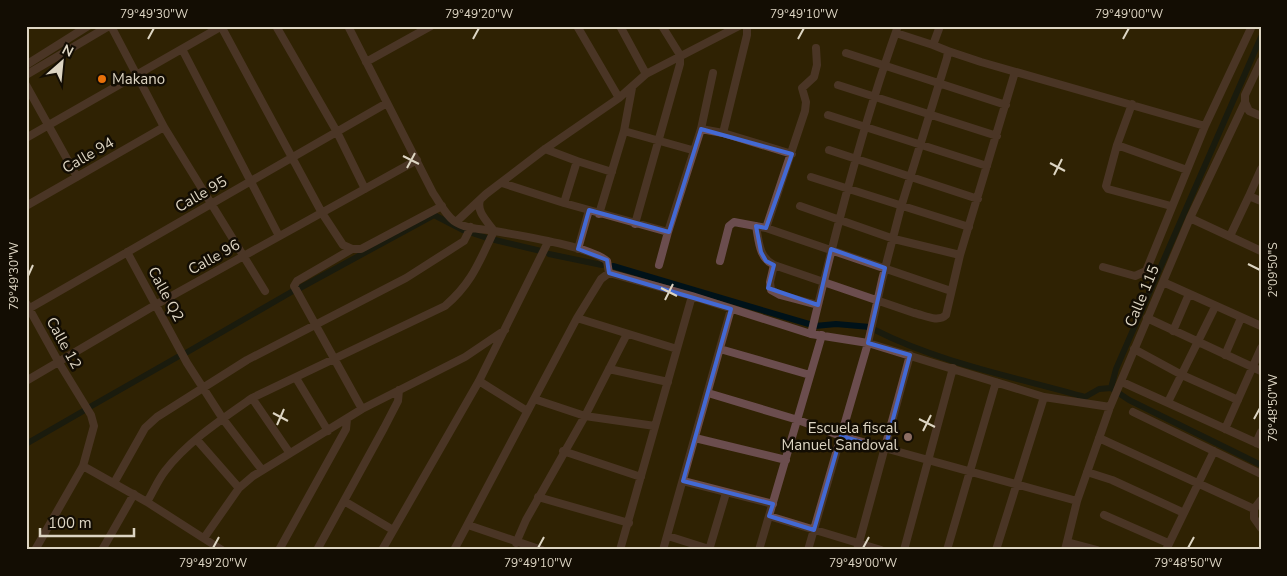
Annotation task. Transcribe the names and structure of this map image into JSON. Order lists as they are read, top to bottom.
{
  "streets": {
    "street": [
      "Calle 94",
      "Calle 95",
      "Calle 96",
      "Calle Q2",
      "Calle 115",
      "Calle 12"
    ]
  },
  "crossings": [
    ["Calle 95", "Calle Q2"],
    ["Calle 95", "Calle 12"],
    ["Calle 96", "Calle Q2"],
    ["Calle 96", "Calle 12"]
  ],
  "places": ["Makano", "Escuela fiscal Manuel Sandoval"],
  "scale_bar": "100 m",
  "north": "top right",
  "coordinates": [
    "79°49'30\"W",
    "79°49'20\"W",
    "79°49'10\"W",
    "79°49'00\"W",
    "2°09'50\"S",
    "79°48'50\"W"
  ]
}
